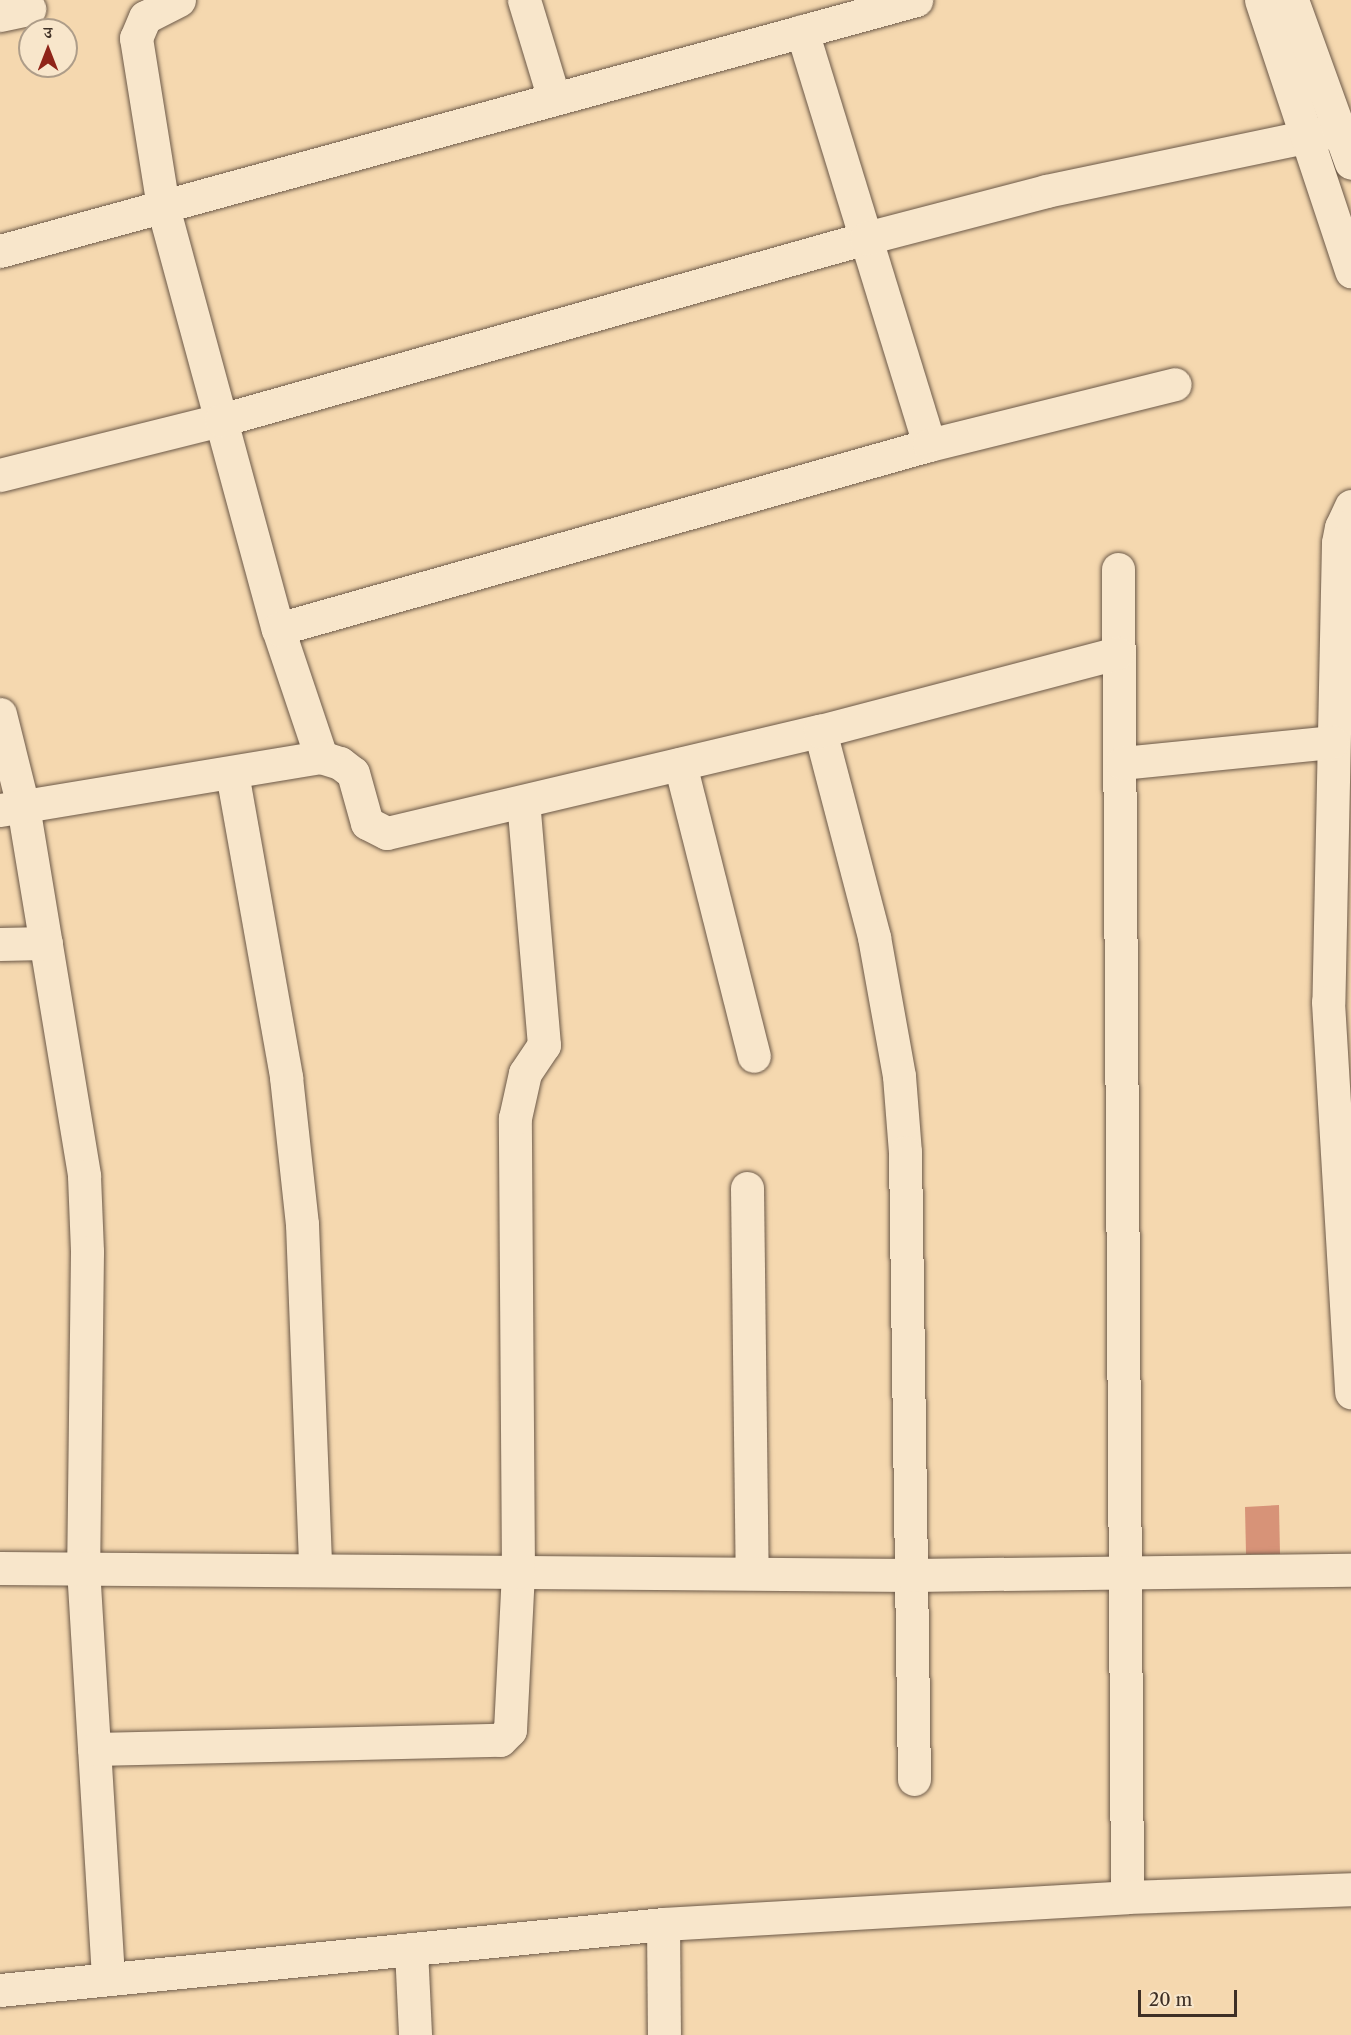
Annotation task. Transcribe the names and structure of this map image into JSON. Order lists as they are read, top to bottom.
{
  "scale_bar": "20 m",
  "north": "top"
}
